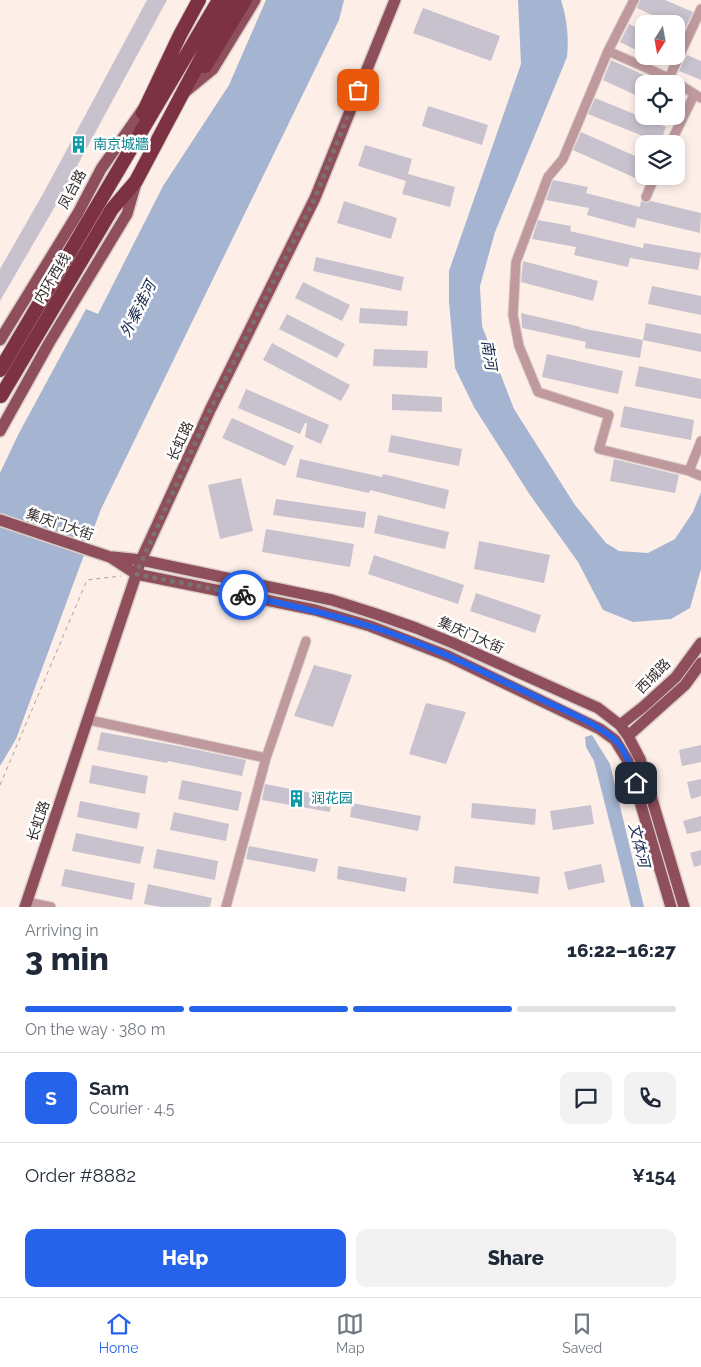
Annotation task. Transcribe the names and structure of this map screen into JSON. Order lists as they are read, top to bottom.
{
  "streets": {
    "highway": ["凤台路", "内环西线"],
    "main road": ["长虹路", "集庆门大街", "西城路"]
  },
  "crossings": [
    ["长虹路", "集庆门大街"],
    ["集庆门大街", "西城路"]
  ],
  "water": ["外秦淮河", "南河", "文体河"],
  "places": {
    "building": ["南京城牆", "润花园"]
  },
  "north": "bottom",
  "page": {
    "heading": ["3 min", "Arriving in", "16:22–16:27"],
    "panel": [
      "Sam",
      "Courier · 4.5",
      "Order #8882",
      "¥154"
    ],
    "bar": "On the way · 380 m",
    "round": "S",
    "buttons": ["Help", "Share"],
    "tabs": ["Home", "Map", "Saved"]
  }
}
